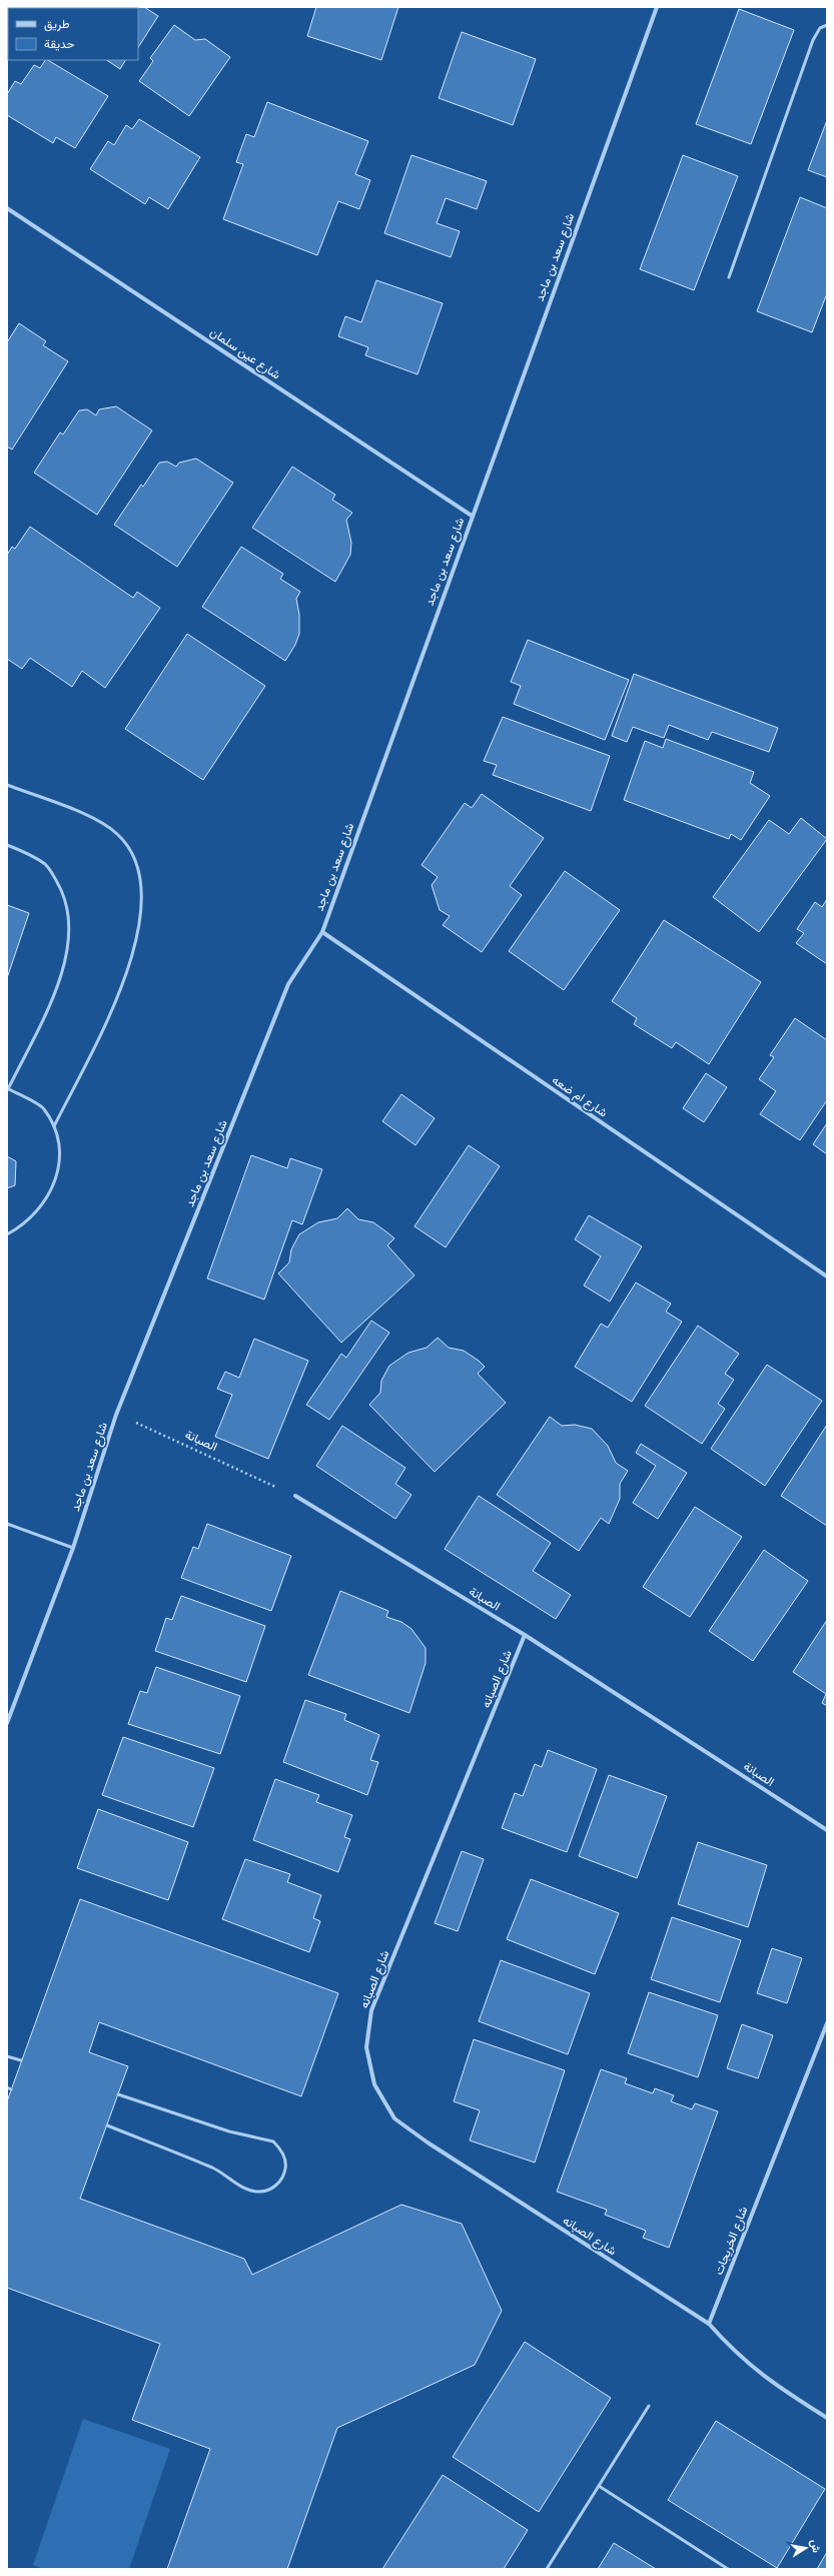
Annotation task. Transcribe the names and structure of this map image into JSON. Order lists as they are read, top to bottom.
{
  "streets": {
    "street": [
      "شارع سعد بن ماجد",
      "شارع عين سلمان",
      "شارع ام ضعه",
      "الصبانة",
      "شارع الصبانه",
      "شارع الخريجات"
    ]
  },
  "crossings": [
    ["شارع سعد بن ماجد", "شارع عين سلمان"],
    ["شارع سعد بن ماجد", "شارع ام ضعه"],
    ["شارع سعد بن ماجد", "الصبانة"],
    ["الصبانة", "شارع الصبانه"],
    ["شارع الصبانه", "شارع الخريجات"]
  ],
  "legend": ["طريق", "حديقة"],
  "north": "right"
}
